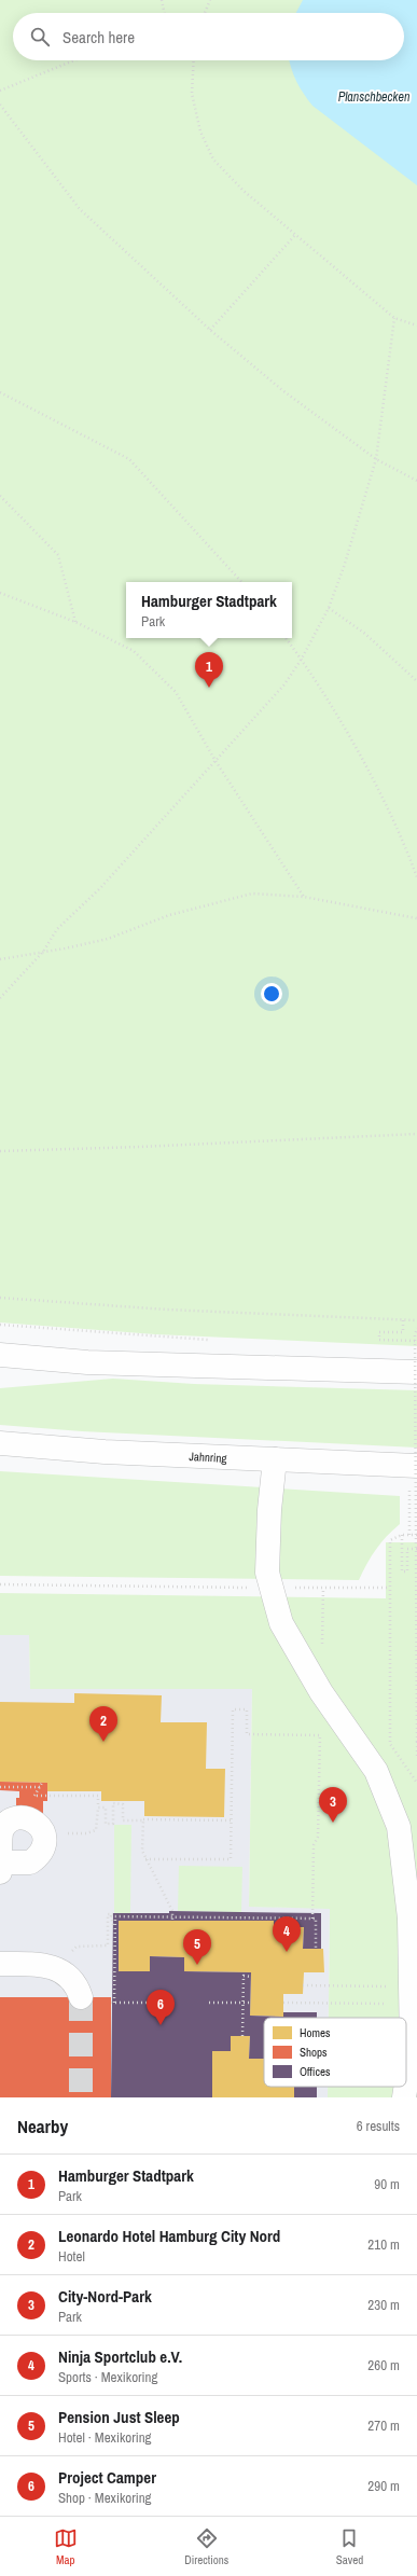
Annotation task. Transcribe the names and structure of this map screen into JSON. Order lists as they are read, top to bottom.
{
  "streets": {
    "main road": ["Jahnring"]
  },
  "water": ["Planschbecken"],
  "legend": ["Homes", "Shops", "Offices"],
  "page": {
    "search": "Search here",
    "popup": ["Hamburger Stadtpark", "Park"],
    "pins": [
      "1",
      "2",
      "3",
      "4",
      "5",
      "6"
    ],
    "heading": ["Nearby", "6 results"],
    "list": [
      {
        "mark": "1",
        "name": "Hamburger Stadtpark",
        "note": "Park",
        "value": "90 m"
      },
      {
        "mark": "2",
        "name": "Leonardo Hotel Hamburg City Nord",
        "note": "Hotel",
        "value": "210 m"
      },
      {
        "mark": "3",
        "name": "City-Nord-Park",
        "note": "Park",
        "value": "230 m"
      },
      {
        "mark": "4",
        "name": "Ninja Sportclub e.V.",
        "note": "Sports · Mexikoring",
        "value": "260 m"
      },
      {
        "mark": "5",
        "name": "Pension Just Sleep",
        "note": "Hotel · Mexikoring",
        "value": "270 m"
      },
      {
        "mark": "6",
        "name": "Project Camper",
        "note": "Shop · Mexikoring",
        "value": "290 m"
      }
    ],
    "nav": ["Map", "Directions", "Saved"]
  }
}
